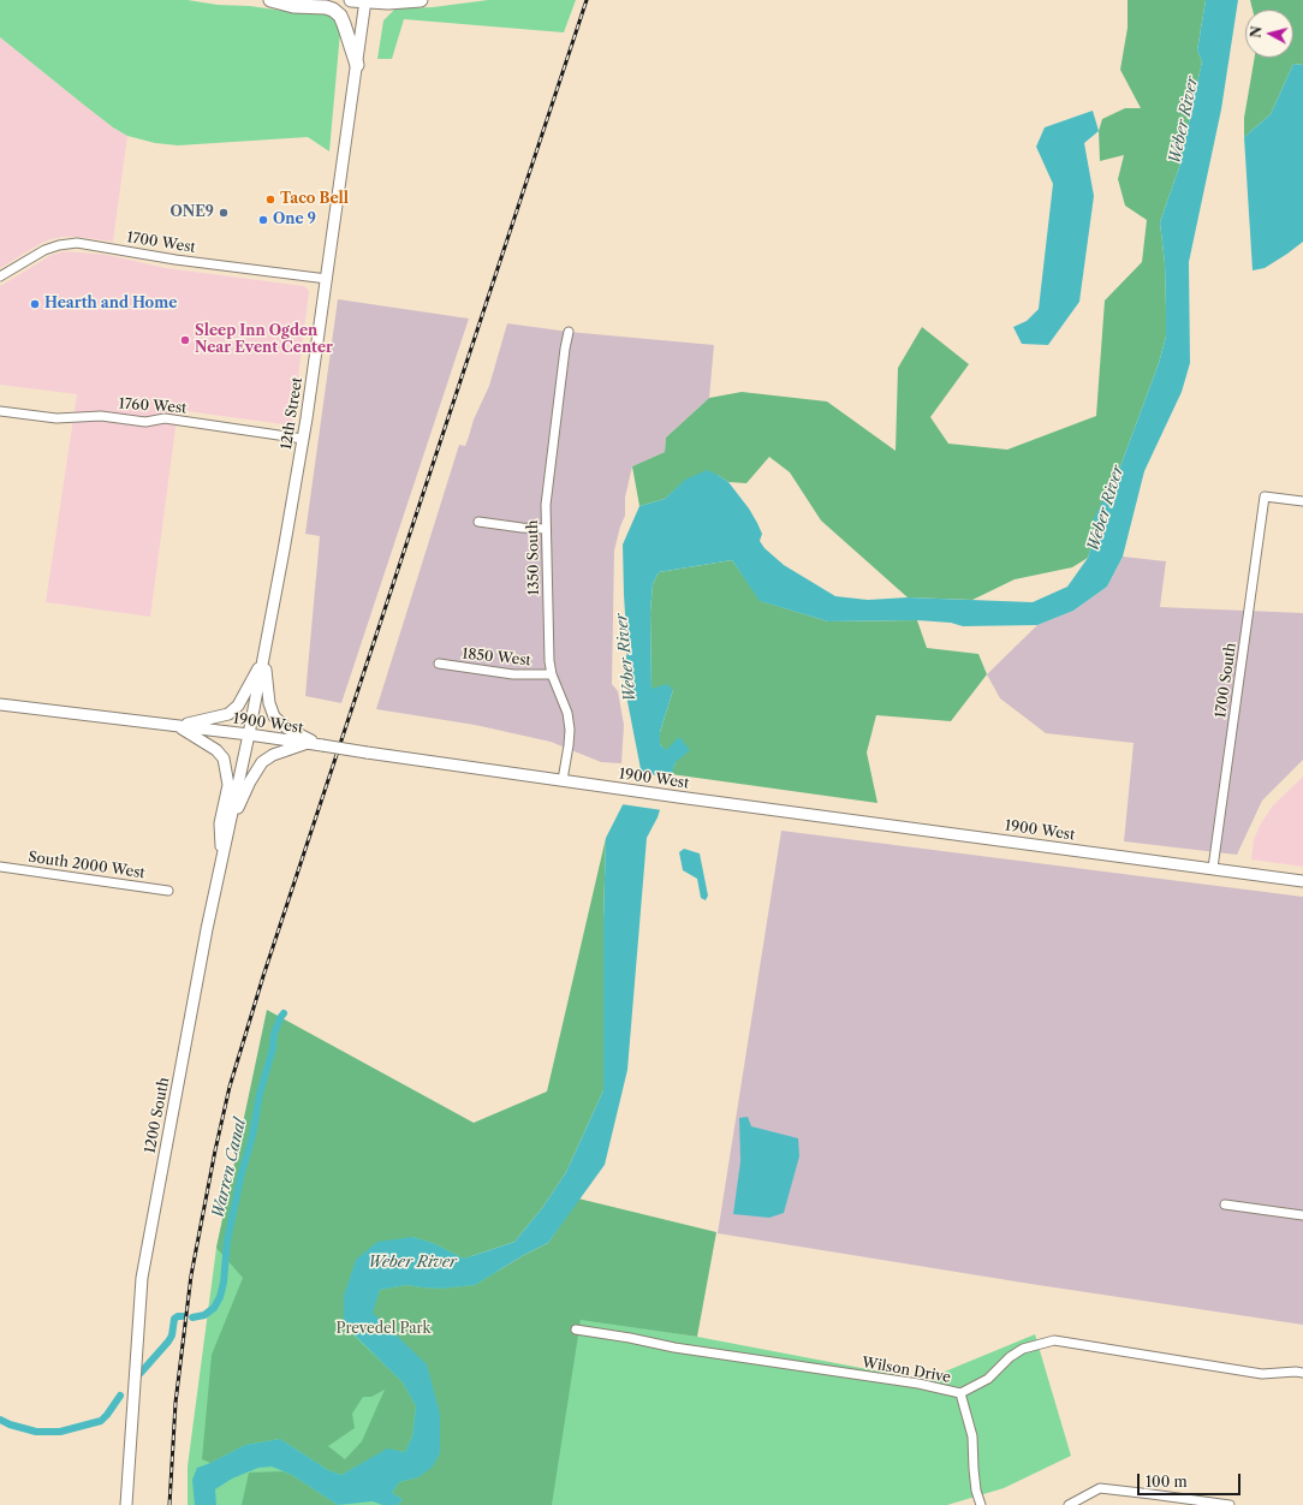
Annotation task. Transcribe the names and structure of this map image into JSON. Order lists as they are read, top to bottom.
{
  "streets": {
    "main road": ["12th Street", "1900 West", "1200 South"],
    "street": [
      "1700 West",
      "1760 West",
      "1350 South",
      "1850 West",
      "1700 South",
      "South 2000 West",
      "Wilson Drive"
    ]
  },
  "crossings": [
    ["1700 West", "12th Street"],
    ["1760 West", "12th Street"],
    ["12th Street", "1900 West"],
    ["12th Street", "1200 South"],
    ["1350 South", "1850 West"],
    ["1350 South", "1900 West"],
    ["1700 South", "1900 West"],
    ["1900 West", "1200 South"]
  ],
  "water": ["Weber River", "Warren Canal"],
  "parks": ["Prevedel Park"],
  "places": [
    "Taco Bell",
    "ONE9",
    "One 9",
    "Hearth and Home",
    "Sleep Inn Ogden Near Event Center"
  ],
  "scale_bar": "100 m",
  "north": "left"
}
